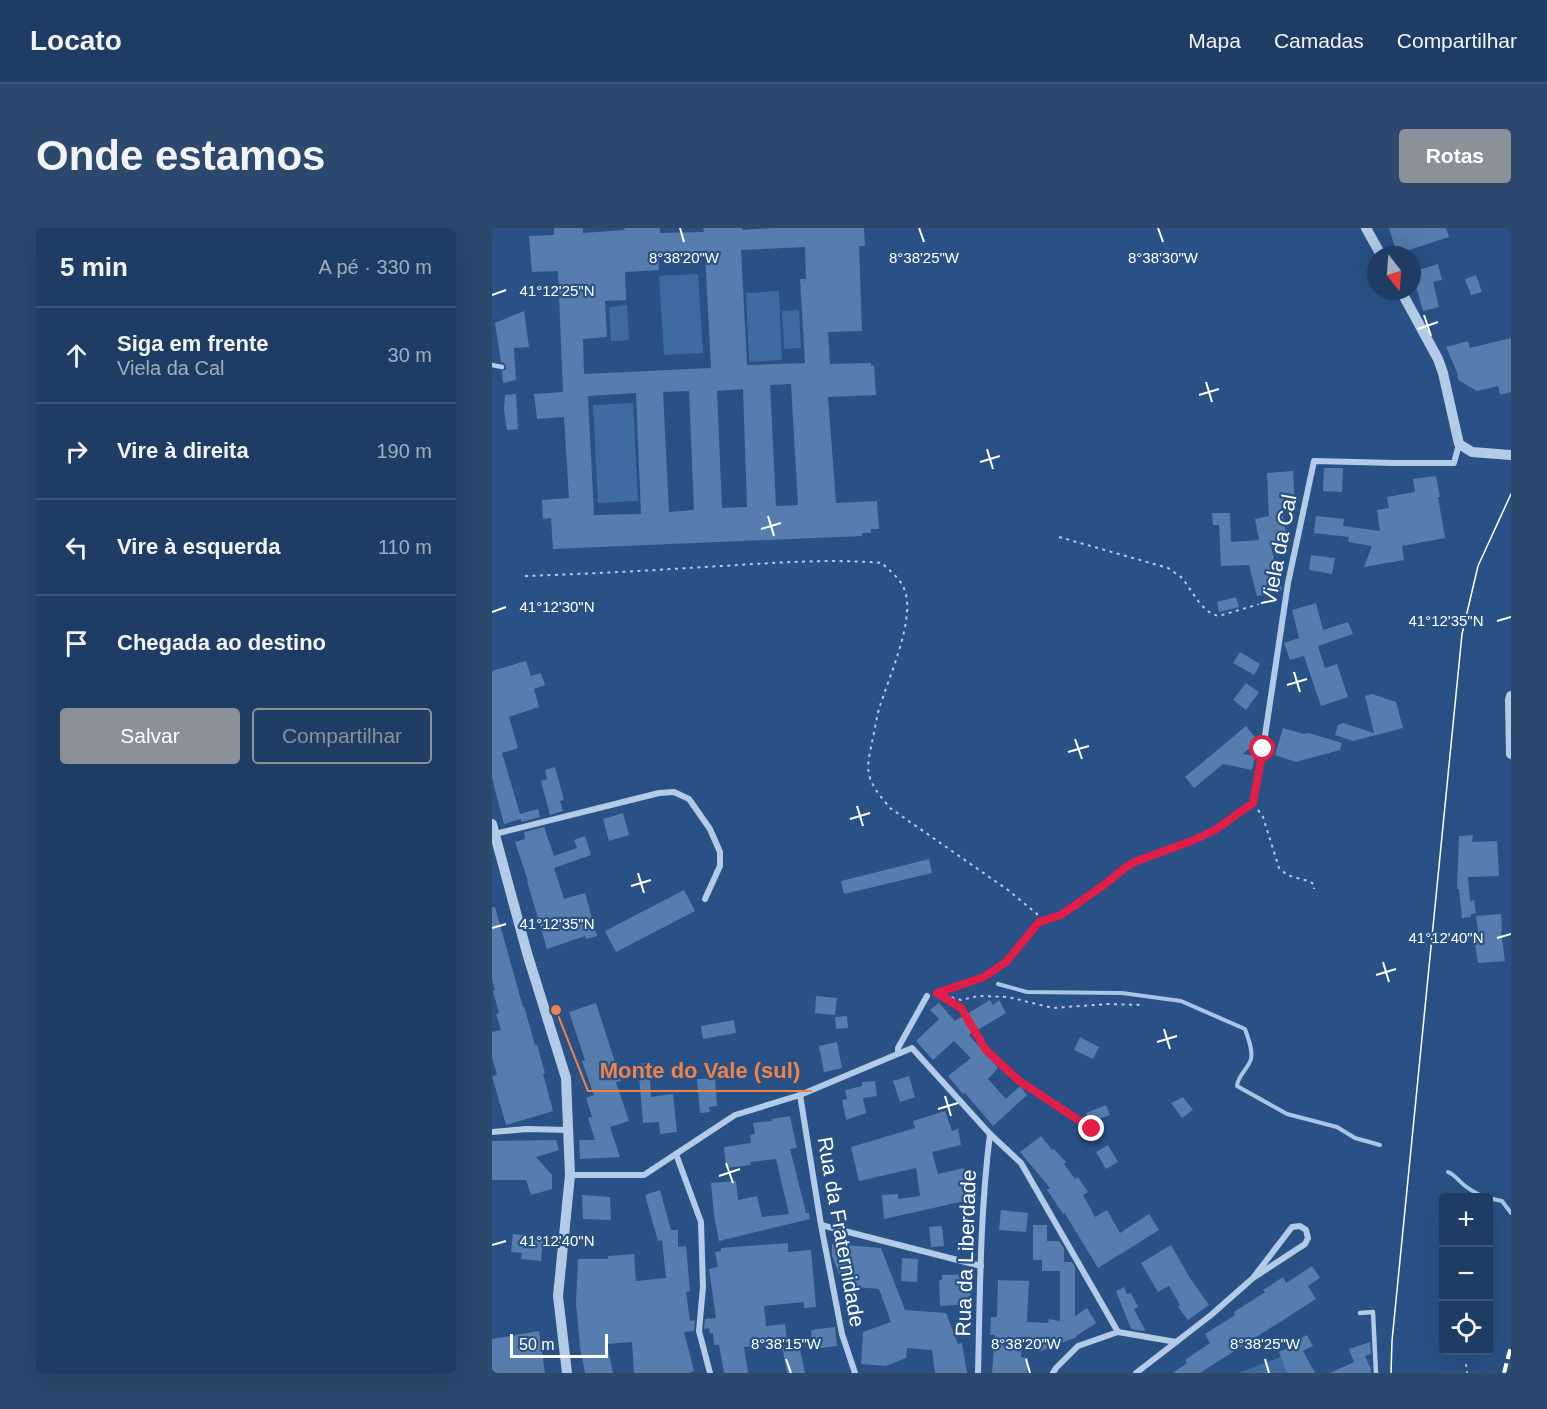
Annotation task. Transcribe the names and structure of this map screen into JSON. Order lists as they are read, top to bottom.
{
  "streets": {
    "street": ["Viela da Cal", "Rua da Fraternidade", "Rua da Liberdade"]
  },
  "places": ["Monte do Vale (sul)"],
  "scale_bar": "50 m",
  "north": "bottom",
  "page": {
    "header": "Locato",
    "nav": ["Mapa", "Camadas", "Compartilhar"],
    "buttons": [
      "Rotas",
      ["Salvar", "Compartilhar"]
    ],
    "title": "Onde estamos",
    "heading": ["5 min", "A pé · 330 m"],
    "list": [
      ["Siga em frente", "Viela da Cal", "30 m"],
      ["Vire à direita", "190 m"],
      ["Vire à esquerda", "110 m"],
      "Chegada ao destino"
    ],
    "map_buttons": ["+", "−"],
    "scale": "50 m"
  },
  "coordinates": [
    "8°38'20\"W",
    "8°38'25\"W",
    "8°38'30\"W",
    "41°12'25\"N",
    "41°12'30\"N",
    "41°12'35\"N",
    "41°12'40\"N",
    "8°38'15\"W"
  ]
}
